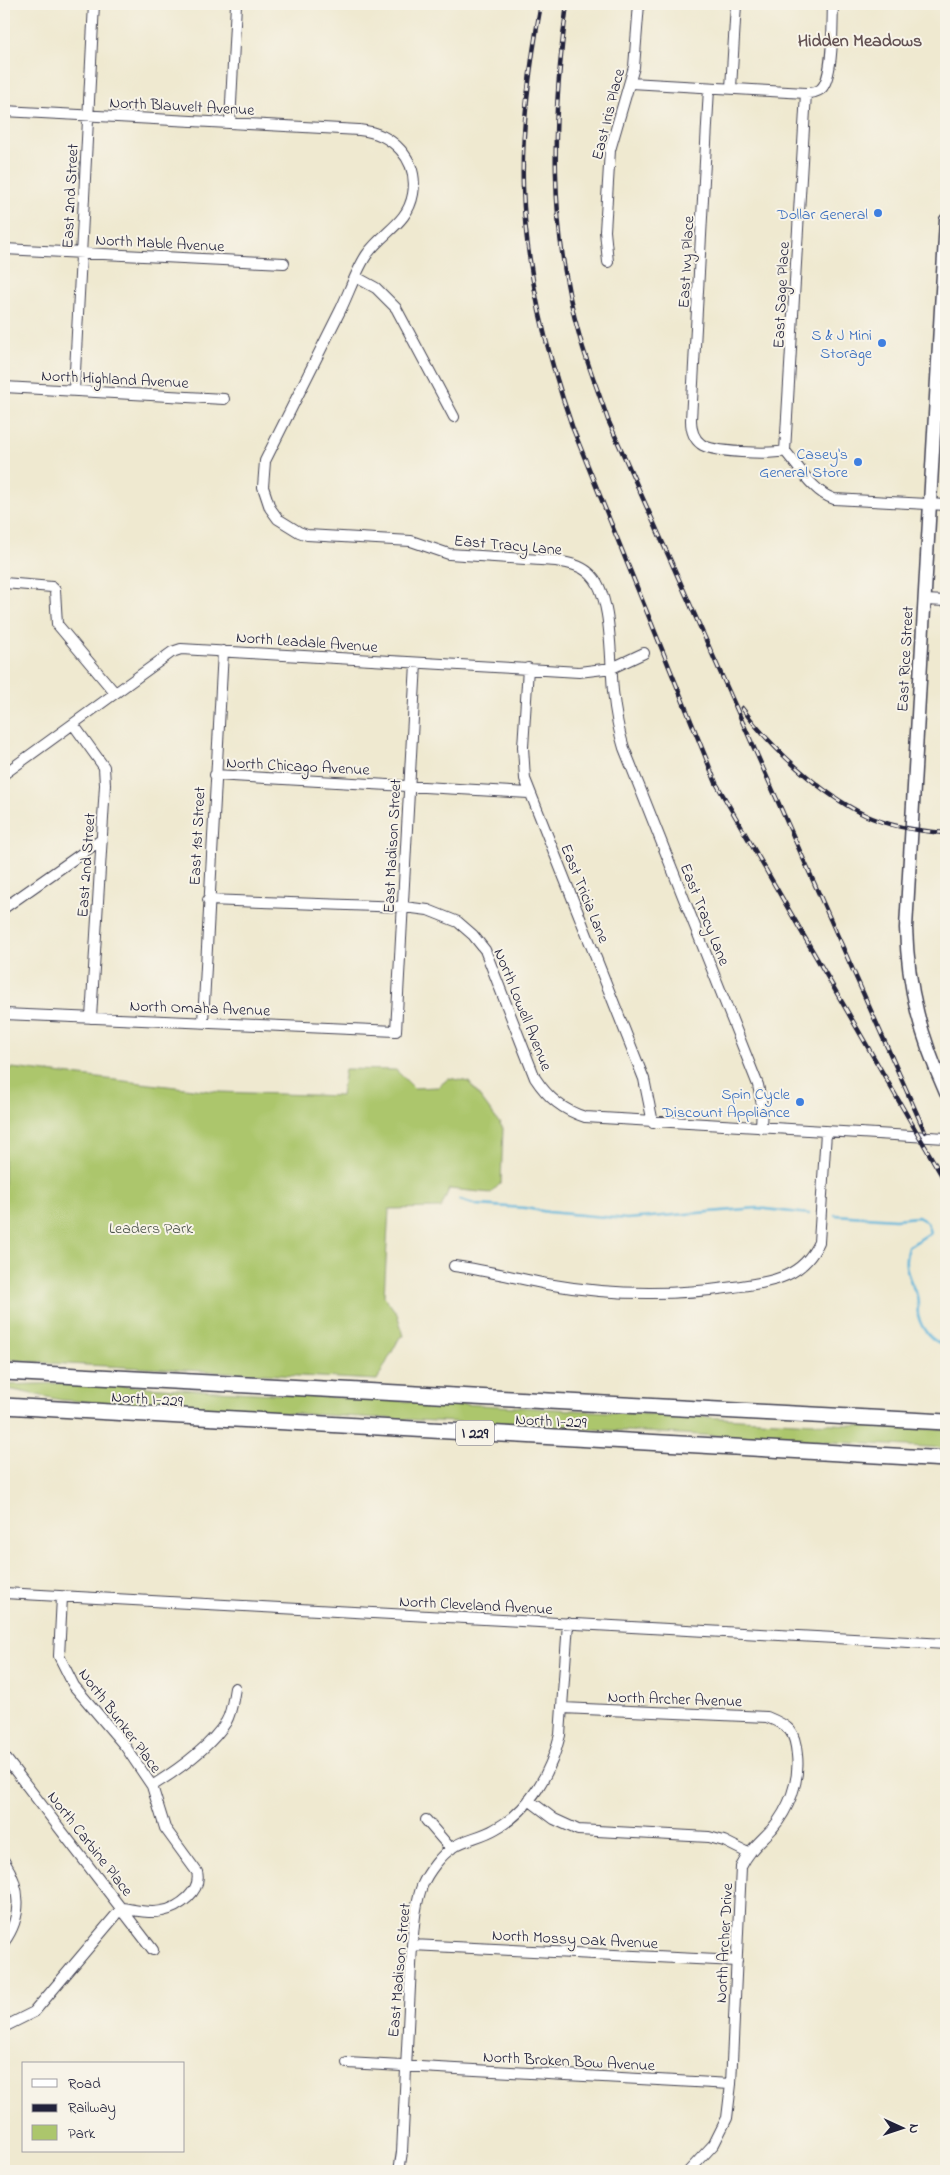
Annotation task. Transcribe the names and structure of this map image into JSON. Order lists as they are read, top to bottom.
{
  "streets": {
    "highway": ["North I-229", "I 229"],
    "main road": ["East Rice Street"],
    "street": [
      "North Blauvelt Avenue",
      "East Iris Place",
      "East 2nd Street",
      "North Mable Avenue",
      "East Ivy Place",
      "East Sage Place",
      "North Highland Avenue",
      "East Tracy Lane",
      "North Leadale Avenue",
      "North Chicago Avenue",
      "East 1st Street",
      "East Madison Street",
      "East Tricia Lane",
      "North Omaha Avenue",
      "North Lowell Avenue",
      "North Cleveland Avenue",
      "North Archer Avenue",
      "North Bunker Place",
      "North Carbine Place",
      "North Mossy Oak Avenue",
      "North Archer Drive",
      "North Broken Bow Avenue"
    ]
  },
  "crossings": [
    ["North Blauvelt Avenue", "East 2nd Street"],
    ["North Blauvelt Avenue", "East Tracy Lane"],
    ["East 2nd Street", "North Mable Avenue"],
    ["East 2nd Street", "North Highland Avenue"],
    ["East 2nd Street", "North Leadale Avenue"],
    ["East 2nd Street", "North Omaha Avenue"],
    ["East Ivy Place", "East Sage Place"],
    ["East Tracy Lane", "North Leadale Avenue"],
    ["East Tracy Lane", "North Lowell Avenue"],
    ["North Leadale Avenue", "East 1st Street"],
    ["North Leadale Avenue", "East Madison Street"],
    ["North Leadale Avenue", "East Tricia Lane"],
    ["North Chicago Avenue", "East 1st Street"],
    ["North Chicago Avenue", "East Madison Street"],
    ["North Chicago Avenue", "East Tricia Lane"],
    ["East 1st Street", "North Omaha Avenue"],
    ["East 1st Street", "North Lowell Avenue"],
    ["East Madison Street", "North Omaha Avenue"],
    ["East Madison Street", "North Lowell Avenue"],
    ["East Madison Street", "North Cleveland Avenue"],
    ["East Madison Street", "North Archer Avenue"],
    ["East Madison Street", "North Mossy Oak Avenue"],
    ["East Madison Street", "North Broken Bow Avenue"],
    ["East Tricia Lane", "North Lowell Avenue"],
    ["North Cleveland Avenue", "North Bunker Place"],
    ["North Archer Avenue", "North Archer Drive"],
    ["North Bunker Place", "North Carbine Place"],
    ["North Mossy Oak Avenue", "North Archer Drive"],
    ["North Archer Drive", "North Broken Bow Avenue"]
  ],
  "districts": ["Hidden Meadows"],
  "parks": ["Leaders Park"],
  "places": [
    "Dollar General",
    "S & J Mini Storage",
    "Casey's General Store",
    "Spin Cycle Discount Appliance"
  ],
  "legend": ["Road", "Railway", "Park"],
  "north": "right"
}
